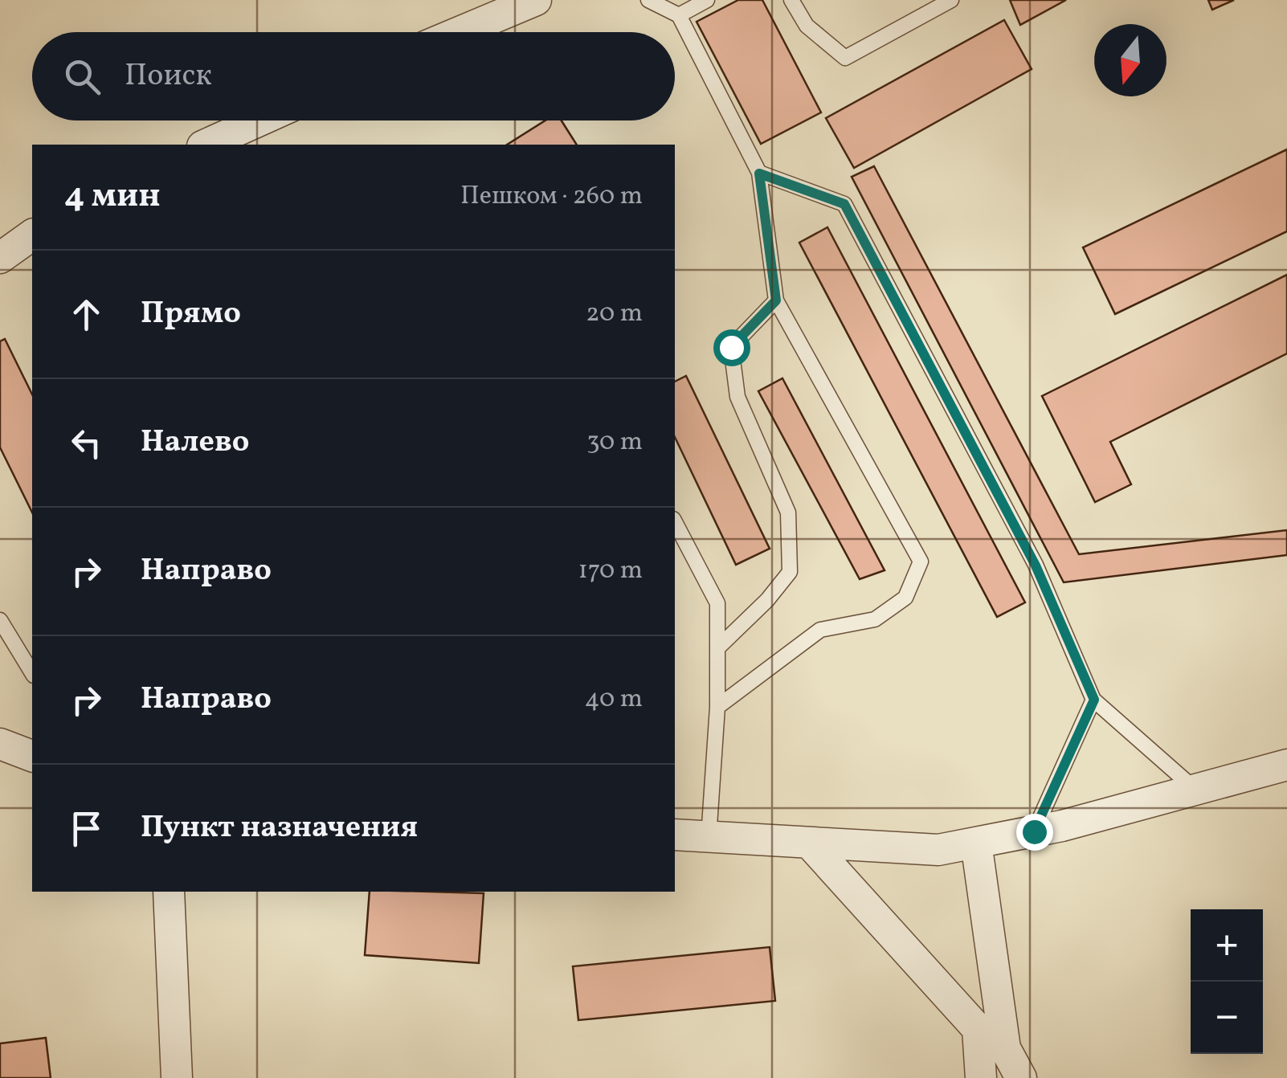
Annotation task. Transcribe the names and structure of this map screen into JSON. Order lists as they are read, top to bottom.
{
  "north": "bottom",
  "page": {
    "search": "Поиск",
    "heading": ["4 мин", "Пешком · 260 m"],
    "list": [
      ["Прямо", "20 m"],
      ["Налево", "30 m"],
      ["Направо", "170 m"],
      ["Направо", "40 m"],
      "Пункт назначения"
    ],
    "map_buttons": ["+", "−"]
  }
}
